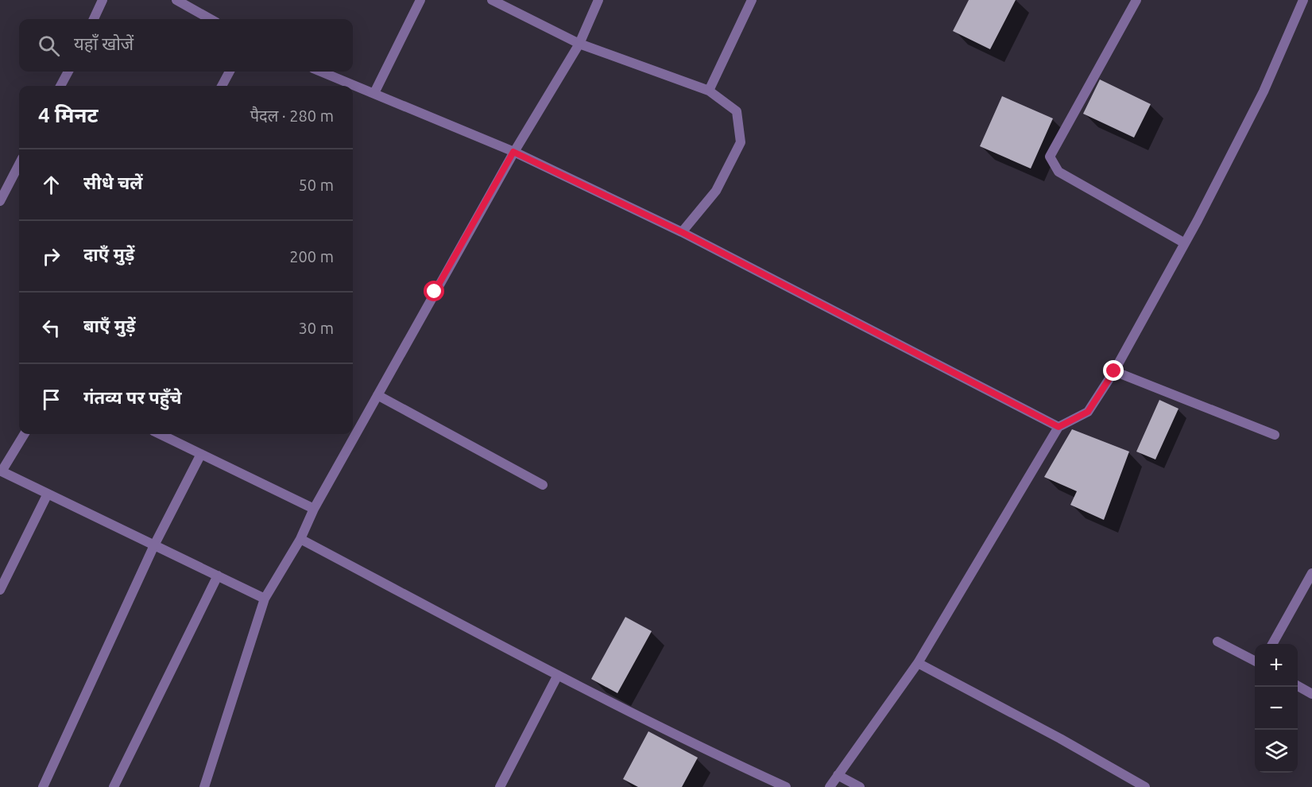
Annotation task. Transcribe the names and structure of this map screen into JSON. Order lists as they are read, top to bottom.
{
  "page": {
    "search": "यहाँ खोजें",
    "heading": ["4 मिनट", "पैदल · 280 m"],
    "list": [
      ["सीधे चलें", "50 m"],
      ["दाएँ मुड़ें", "200 m"],
      ["बाएँ मुड़ें", "30 m"],
      "गंतव्य पर पहुँचे"
    ],
    "map_buttons": ["+", "−"]
  }
}
